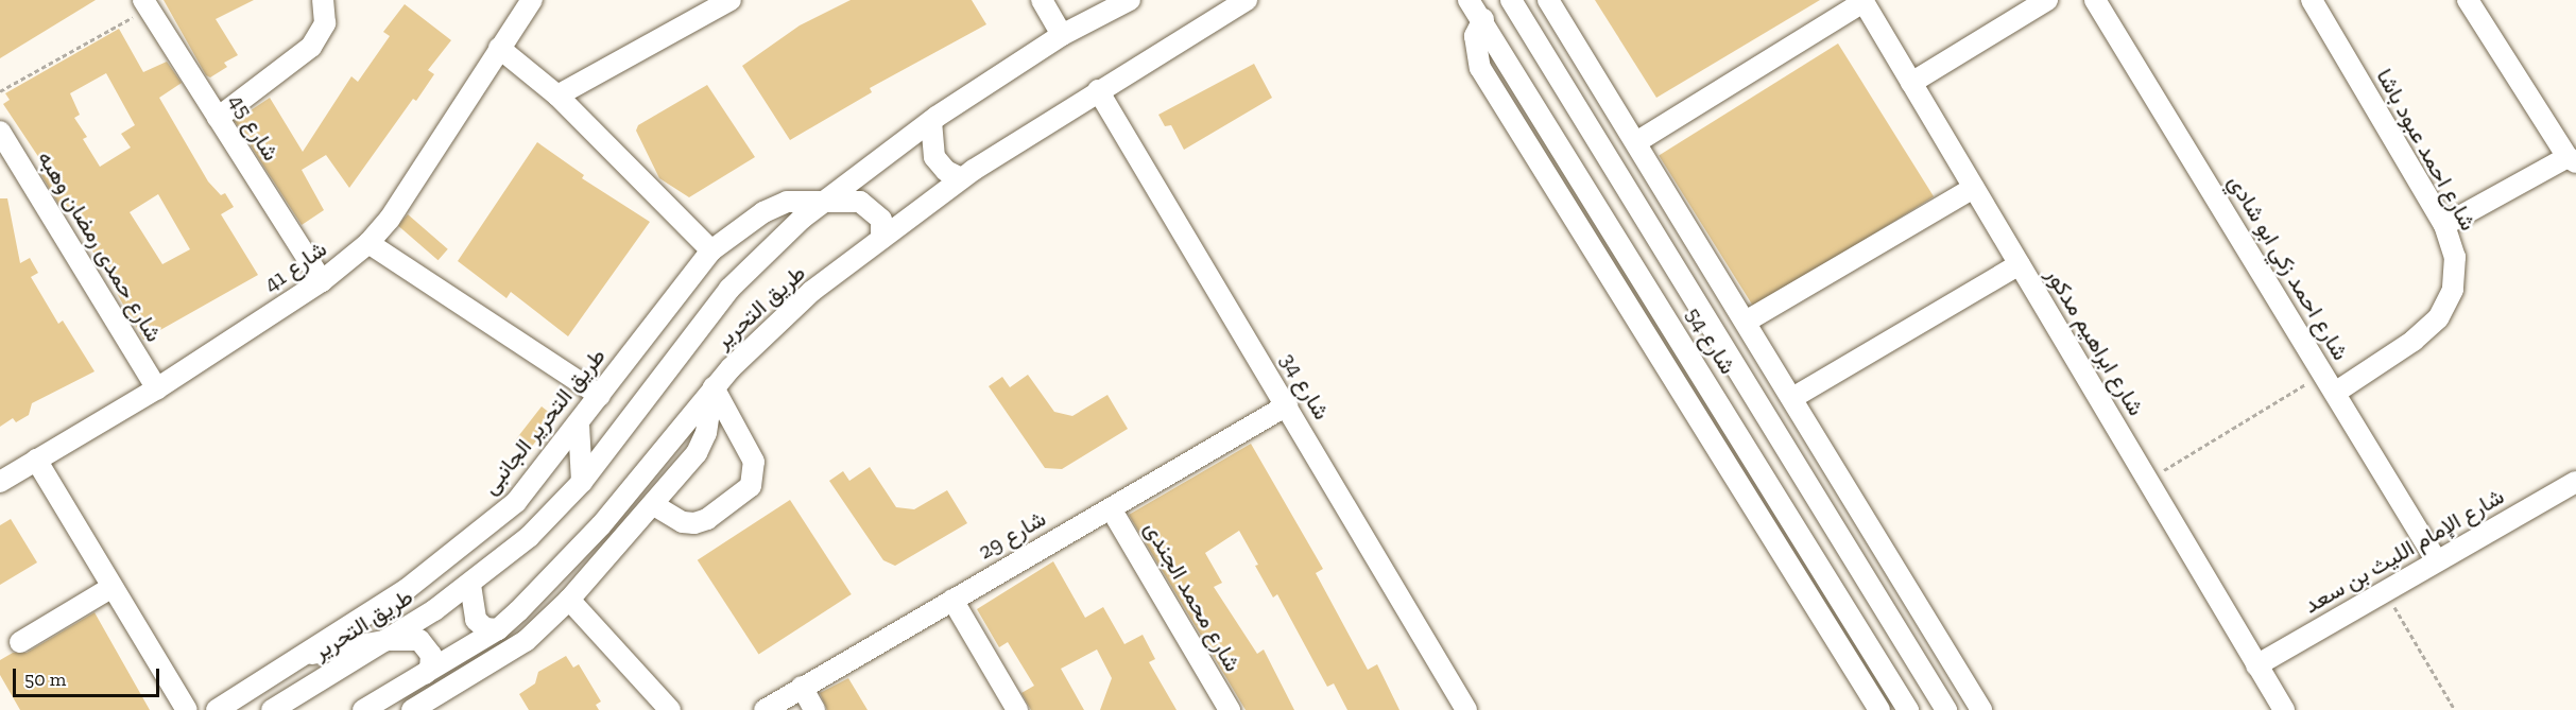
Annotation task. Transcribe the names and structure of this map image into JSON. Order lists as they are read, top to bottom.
{
  "streets": {
    "street": [
      "شارع 45",
      "شارع احمد عبود باشا",
      "شارع حمدى رمضان وهبه",
      "شارع 41",
      "شارع احمد زكي ابو شادي",
      "طريق التحرير",
      "شارع 54",
      "شارع ابراهيم مدكور",
      "شارع 34",
      "طريق التحرير الجانبى",
      "شارع 29",
      "شارع الإمام الليث بن سعد",
      "شارع محمد الجندى"
    ]
  },
  "crossings": [
    ["شارع 45", "شارع 41"],
    ["شارع احمد عبود باشا", "شارع احمد زكي ابو شادي"],
    ["شارع حمدى رمضان وهبه", "شارع 41"],
    ["شارع احمد زكي ابو شادي", "شارع الإمام الليث بن سعد"],
    ["طريق التحرير", "شارع 34"],
    ["طريق التحرير", "طريق التحرير الجانبى"],
    ["شارع ابراهيم مدكور", "شارع الإمام الليث بن سعد"],
    ["شارع 34", "شارع 29"],
    ["شارع 29", "شارع محمد الجندى"]
  ],
  "scale_bar": "50 m"
}
